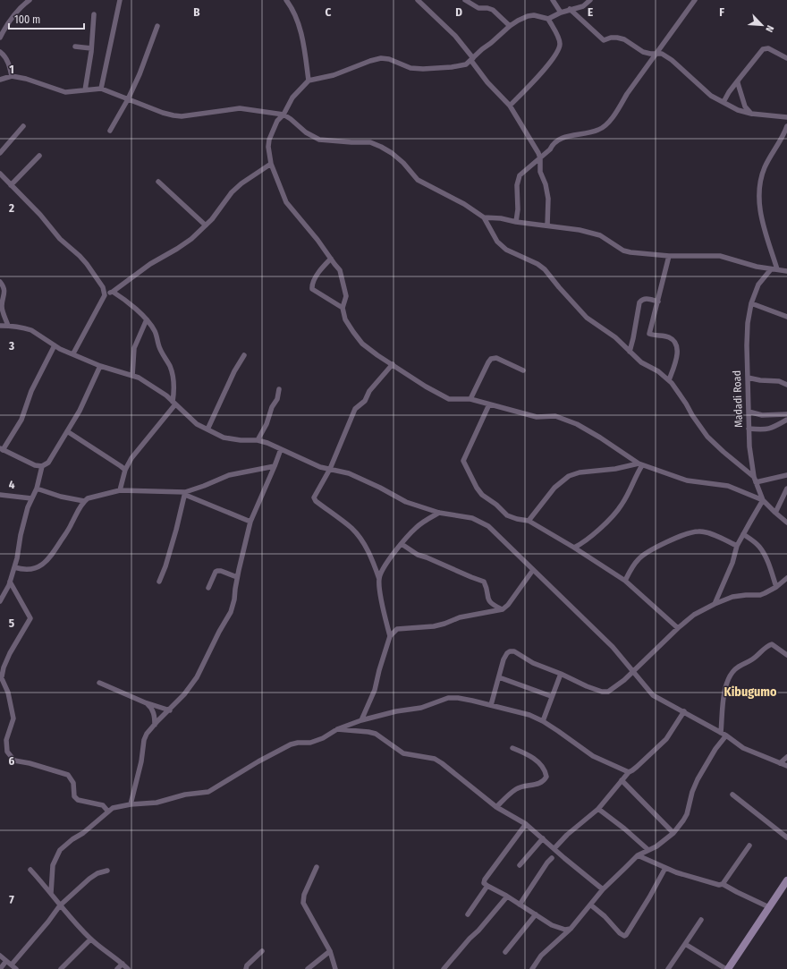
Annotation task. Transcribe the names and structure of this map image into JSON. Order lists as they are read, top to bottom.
{
  "streets": {
    "street": ["Madadi Road"]
  },
  "districts": ["Kibugumo"],
  "scale_bar": "100 m",
  "north": "bottom right",
  "grid": {
    "columns": [
      "B",
      "C",
      "D",
      "E",
      "F"
    ],
    "rows": [
      "1",
      "2",
      "3",
      "4",
      "5",
      "6",
      "7"
    ]
  }
}
